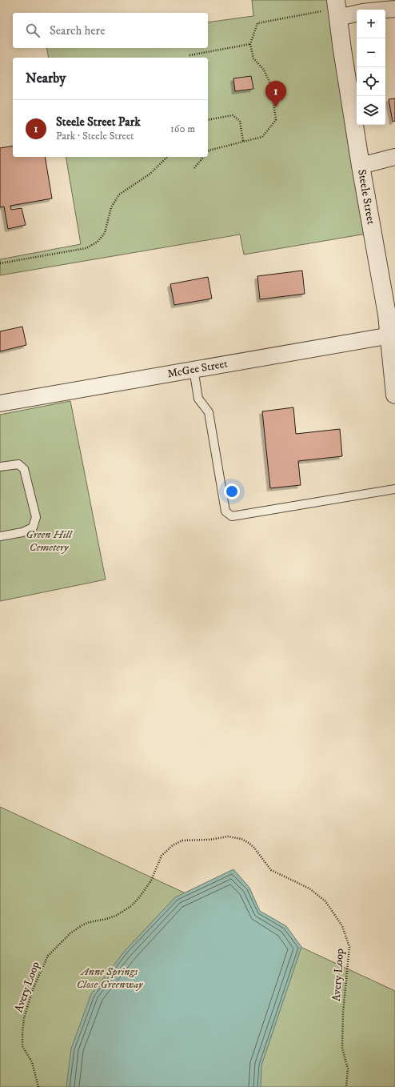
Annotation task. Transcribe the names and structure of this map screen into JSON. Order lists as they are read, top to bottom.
{
  "streets": {
    "street": ["Steele Street", "McGee Street"],
    "path": ["Avery Loop"]
  },
  "crossings": [
    ["Steele Street", "McGee Street"]
  ],
  "parks": ["Green Hill Cemetery", "Anne Springs Close Greenway"],
  "page": {
    "map_buttons": ["+", "−"],
    "search": "Search here",
    "heading": "Nearby",
    "pins": "1",
    "list": [
      {
        "mark": "1",
        "name": "Steele Street Park",
        "note": "Park · Steele Street",
        "value": "160 m"
      }
    ]
  }
}
